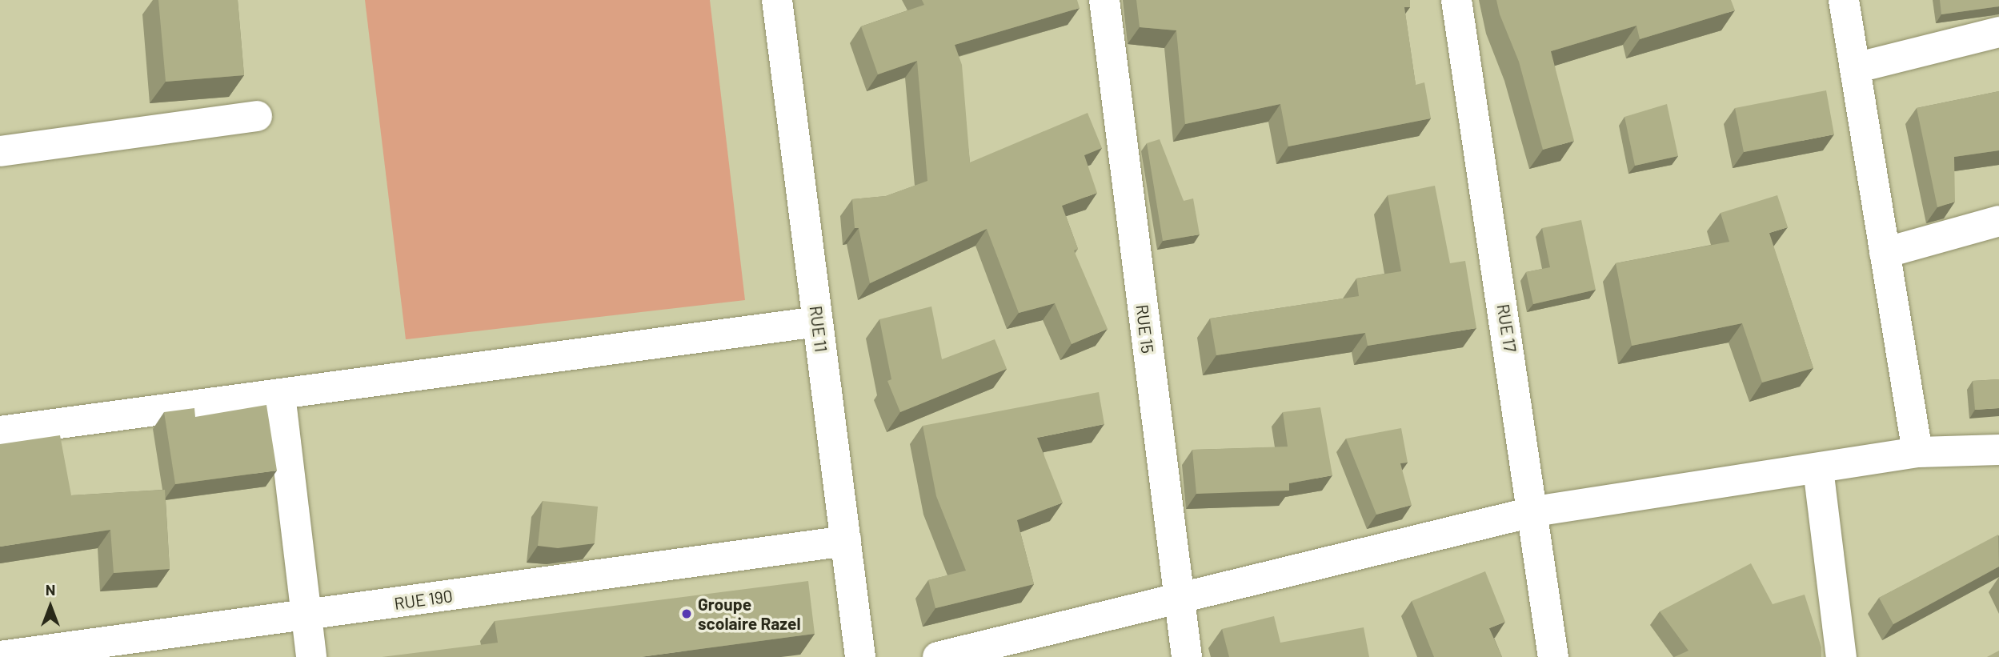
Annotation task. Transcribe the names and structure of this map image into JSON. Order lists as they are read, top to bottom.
{
  "streets": {
    "street": [
      "RUE 17",
      "RUE 11",
      "RUE 15",
      "RUE 190"
    ]
  },
  "crossings": [
    ["RUE 11", "RUE 190"]
  ],
  "places": ["Groupe scolaire Razel"],
  "north": "top"
}
